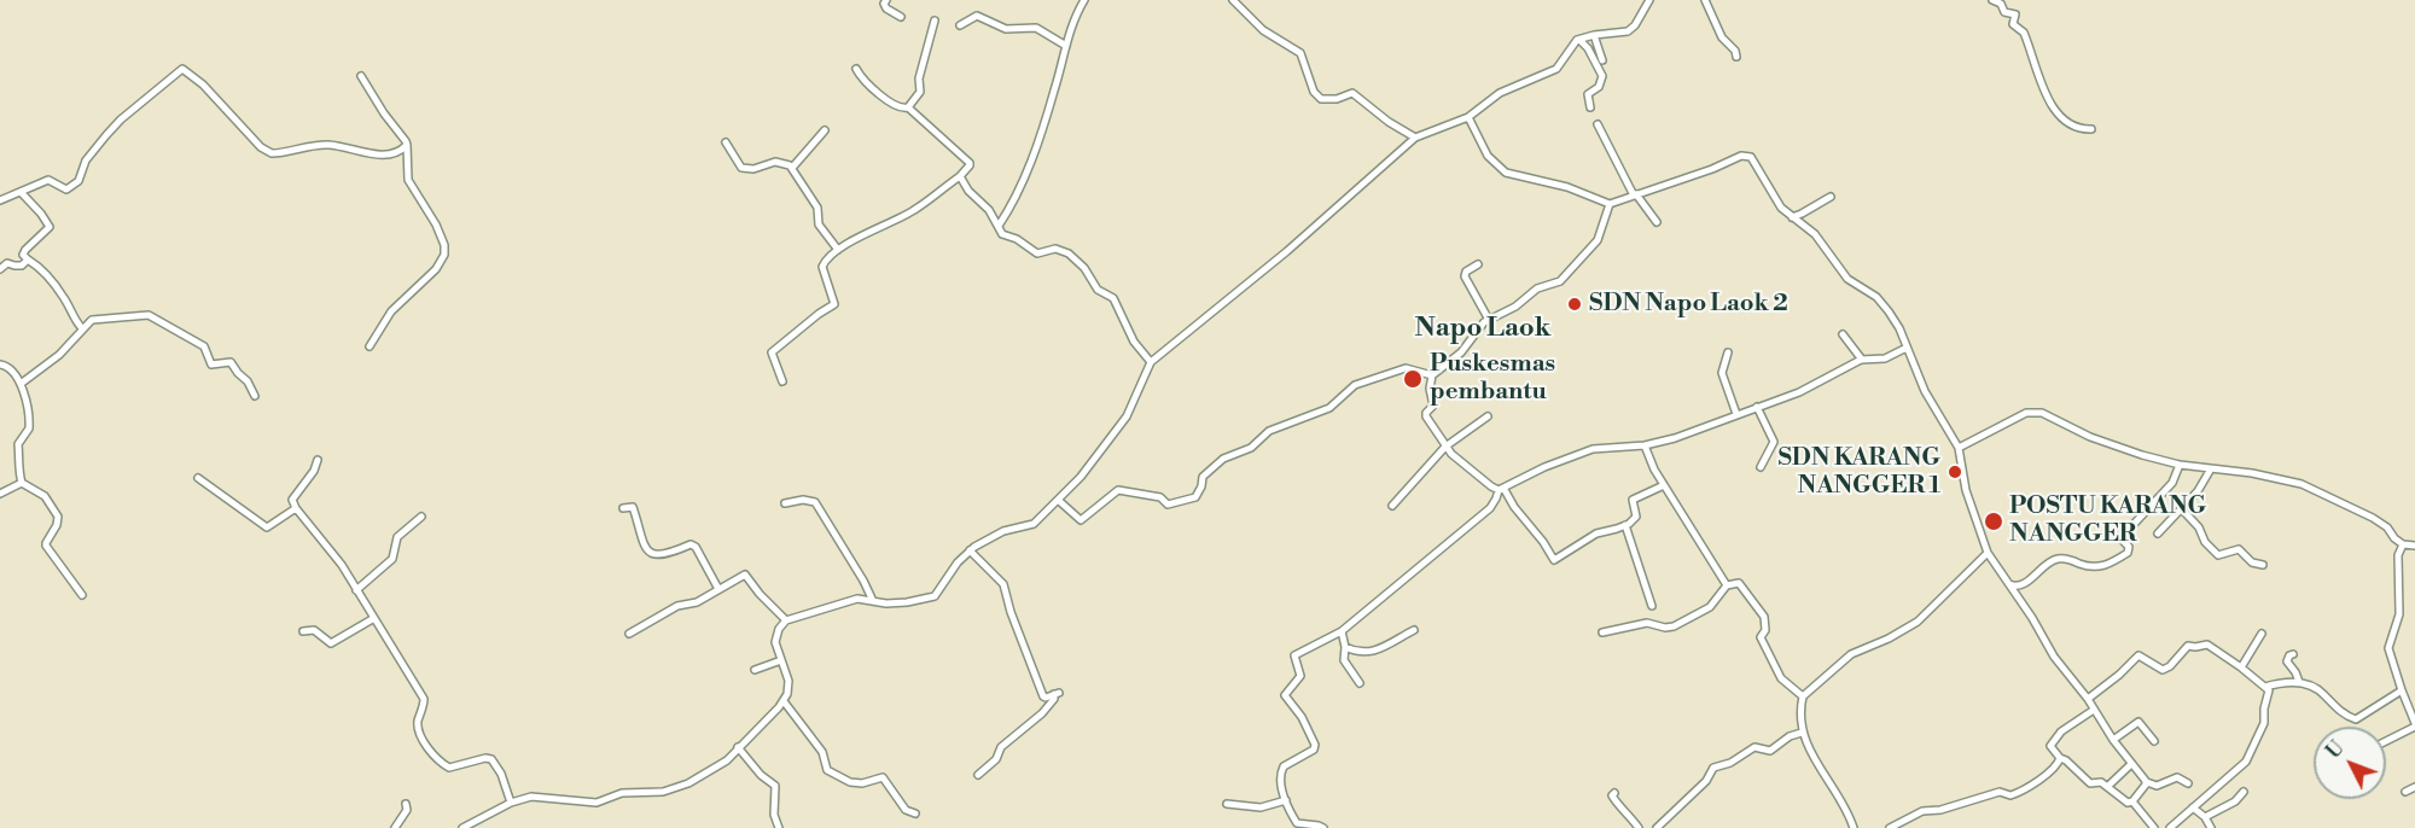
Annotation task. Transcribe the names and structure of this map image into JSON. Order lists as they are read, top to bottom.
{
  "districts": ["Napo Laok"],
  "places": [
    "SDN Napo Laok 2",
    "Puskesmas pembantu",
    "SDN KARANG NANGGER 1",
    "POSTU KARANG NANGGER"
  ],
  "north": "top left"
}
